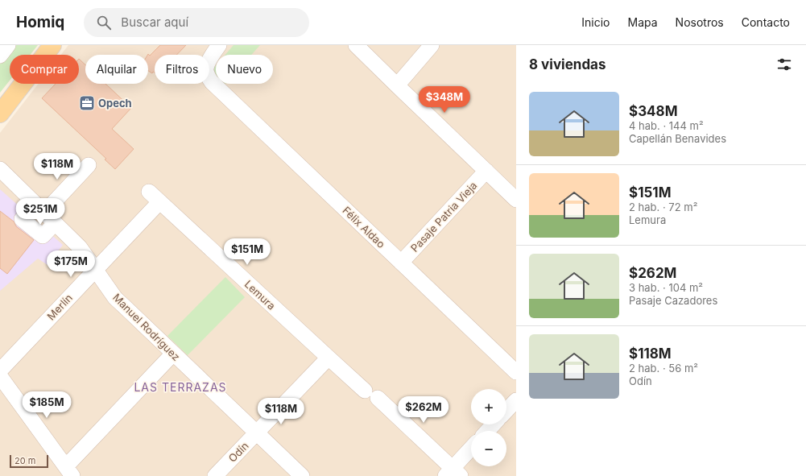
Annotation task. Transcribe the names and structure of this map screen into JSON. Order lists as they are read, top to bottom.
{
  "streets": {
    "street": [
      "Pasaje Patria Vieja",
      "Félix Aldao",
      "Lemura",
      "Merlín",
      "Manuel Rodríguez",
      "Odín"
    ]
  },
  "crossings": [
    ["Pasaje Patria Vieja", "Félix Aldao"],
    ["Lemura", "Merlín"],
    ["Lemura", "Odín"],
    ["Merlín", "Manuel Rodríguez"],
    ["Manuel Rodríguez", "Odín"]
  ],
  "districts": ["LAS TERRAZAS"],
  "places": {
    "office": ["Opech"]
  },
  "scale_bar": "20 m",
  "page": {
    "header": "Homiq",
    "search": "Buscar aquí",
    "nav": [
      "Inicio",
      "Mapa",
      "Nosotros",
      "Contacto"
    ],
    "heading": "8 viviendas",
    "chip": [
      "Comprar",
      "Alquilar",
      "Filtros",
      "Nuevo"
    ],
    "list": [
      {
        "name": "$348M",
        "note": "4 hab. · 144 m² · Capellán Benavides"
      },
      {
        "name": "$151M",
        "note": "2 hab. · 72 m² · Lemura"
      },
      {
        "name": "$262M",
        "note": "3 hab. · 104 m² · Pasaje Cazadores"
      },
      {
        "name": "$118M",
        "note": "2 hab. · 56 m² · Odín"
      }
    ],
    "price": [
      "$348M",
      "$118M",
      "$251M",
      "$151M",
      "$175M",
      "$185M",
      "$262M",
      "$118M"
    ],
    "map_buttons": ["+", "−"],
    "scale": "20 m"
  }
}
